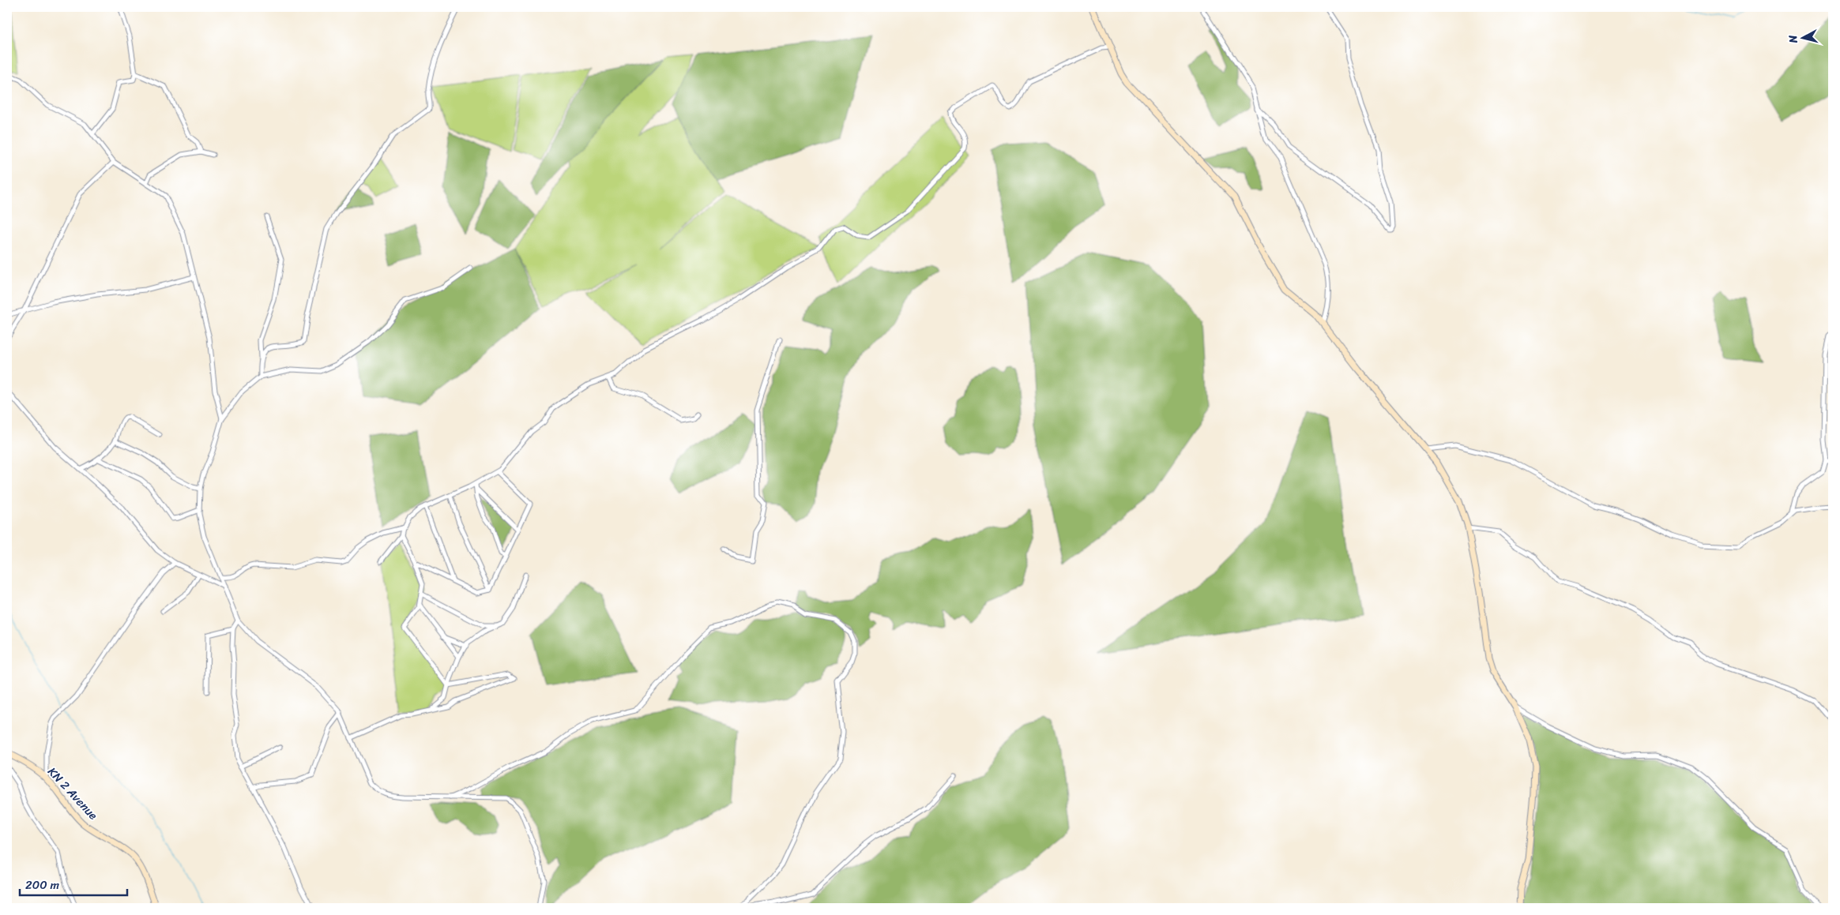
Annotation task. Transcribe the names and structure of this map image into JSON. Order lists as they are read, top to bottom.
{
  "streets": {
    "street": ["KN 2 Avenue"]
  },
  "scale_bar": "200 m",
  "north": "left"
}
